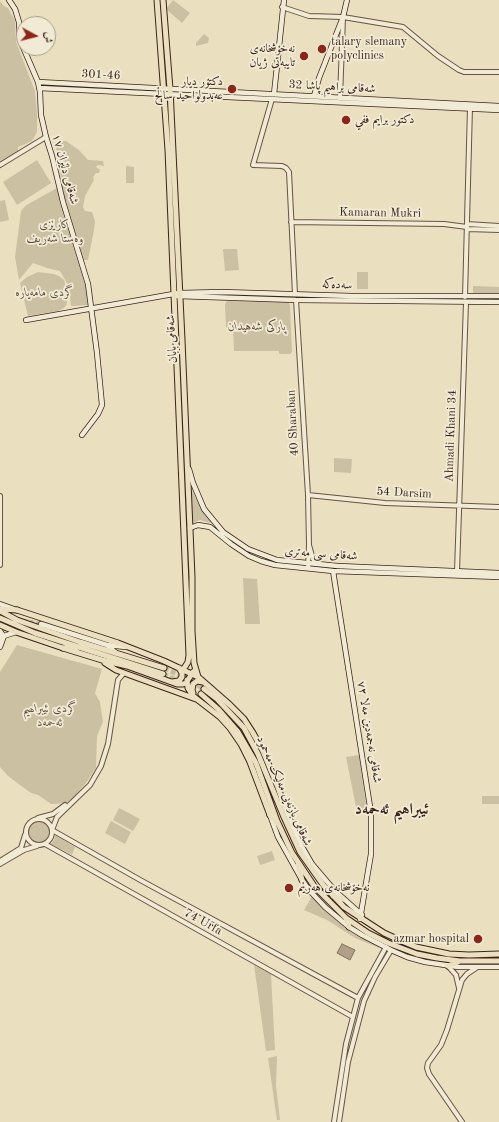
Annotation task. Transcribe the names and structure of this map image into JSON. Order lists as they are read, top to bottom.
{
  "streets": {
    "main road": [
      "301-46",
      "شەقامی براهیم پاشا 32",
      "شەقامی دلێران ١٧",
      "سەدەکە",
      "شەقامی بابان",
      "شەقامی سی مەتری",
      "شەقامی نەجمەدین مەلا ٧٢",
      "شەقامی بازنەیی مەلیک مەحمود"
    ],
    "street": [
      "Kamaran Mukri",
      "40 Sharaban",
      "Ahmadi Khani 34",
      "54 Darsim",
      "74 Urfa"
    ]
  },
  "crossings": [
    ["301-46", "شەقامی براهیم پاشا 32"],
    ["301-46", "شەقامی دلێران ١٧"],
    ["شەقامی براهیم پاشا 32", "شەقامی بابان"],
    ["شەقامی براهیم پاشا 32", "Ahmadi Khani 34"],
    ["Kamaran Mukri", "Ahmadi Khani 34"],
    ["سەدەکە", "شەقامی بابان"],
    ["سەدەکە", "40 Sharaban"],
    ["سەدەکە", "Ahmadi Khani 34"],
    ["شەقامی بابان", "شەقامی سی مەتری"],
    ["40 Sharaban", "54 Darsim"],
    ["40 Sharaban", "شەقامی سی مەتری"],
    ["Ahmadi Khani 34", "54 Darsim"],
    ["Ahmadi Khani 34", "شەقامی سی مەتری"],
    ["شەقامی سی مەتری", "شەقامی نەجمەدین مەلا ٧٢"],
    ["شەقامی نەجمەدین مەلا ٧٢", "شەقامی بازنەیی مەلیک مەحمود"]
  ],
  "districts": ["ئیبراهیم ئەحمەد"],
  "parks": [
    "کارێزی وەستا شەریف",
    "گردی مامەیارە",
    "پارکی شەهیدان",
    "گردی ئیبراھیم ئەحمەد"
  ],
  "places": [
    "talary slemany polyclinics",
    "نەخۆشخانەی تایبەتی ژیان",
    "دکتۆر دیار عەبدولواحید ساڵح",
    "دكتور برايم ففي",
    "نەخۆشخانەی هەرێم",
    "azmar hospital"
  ],
  "north": "right"
}
